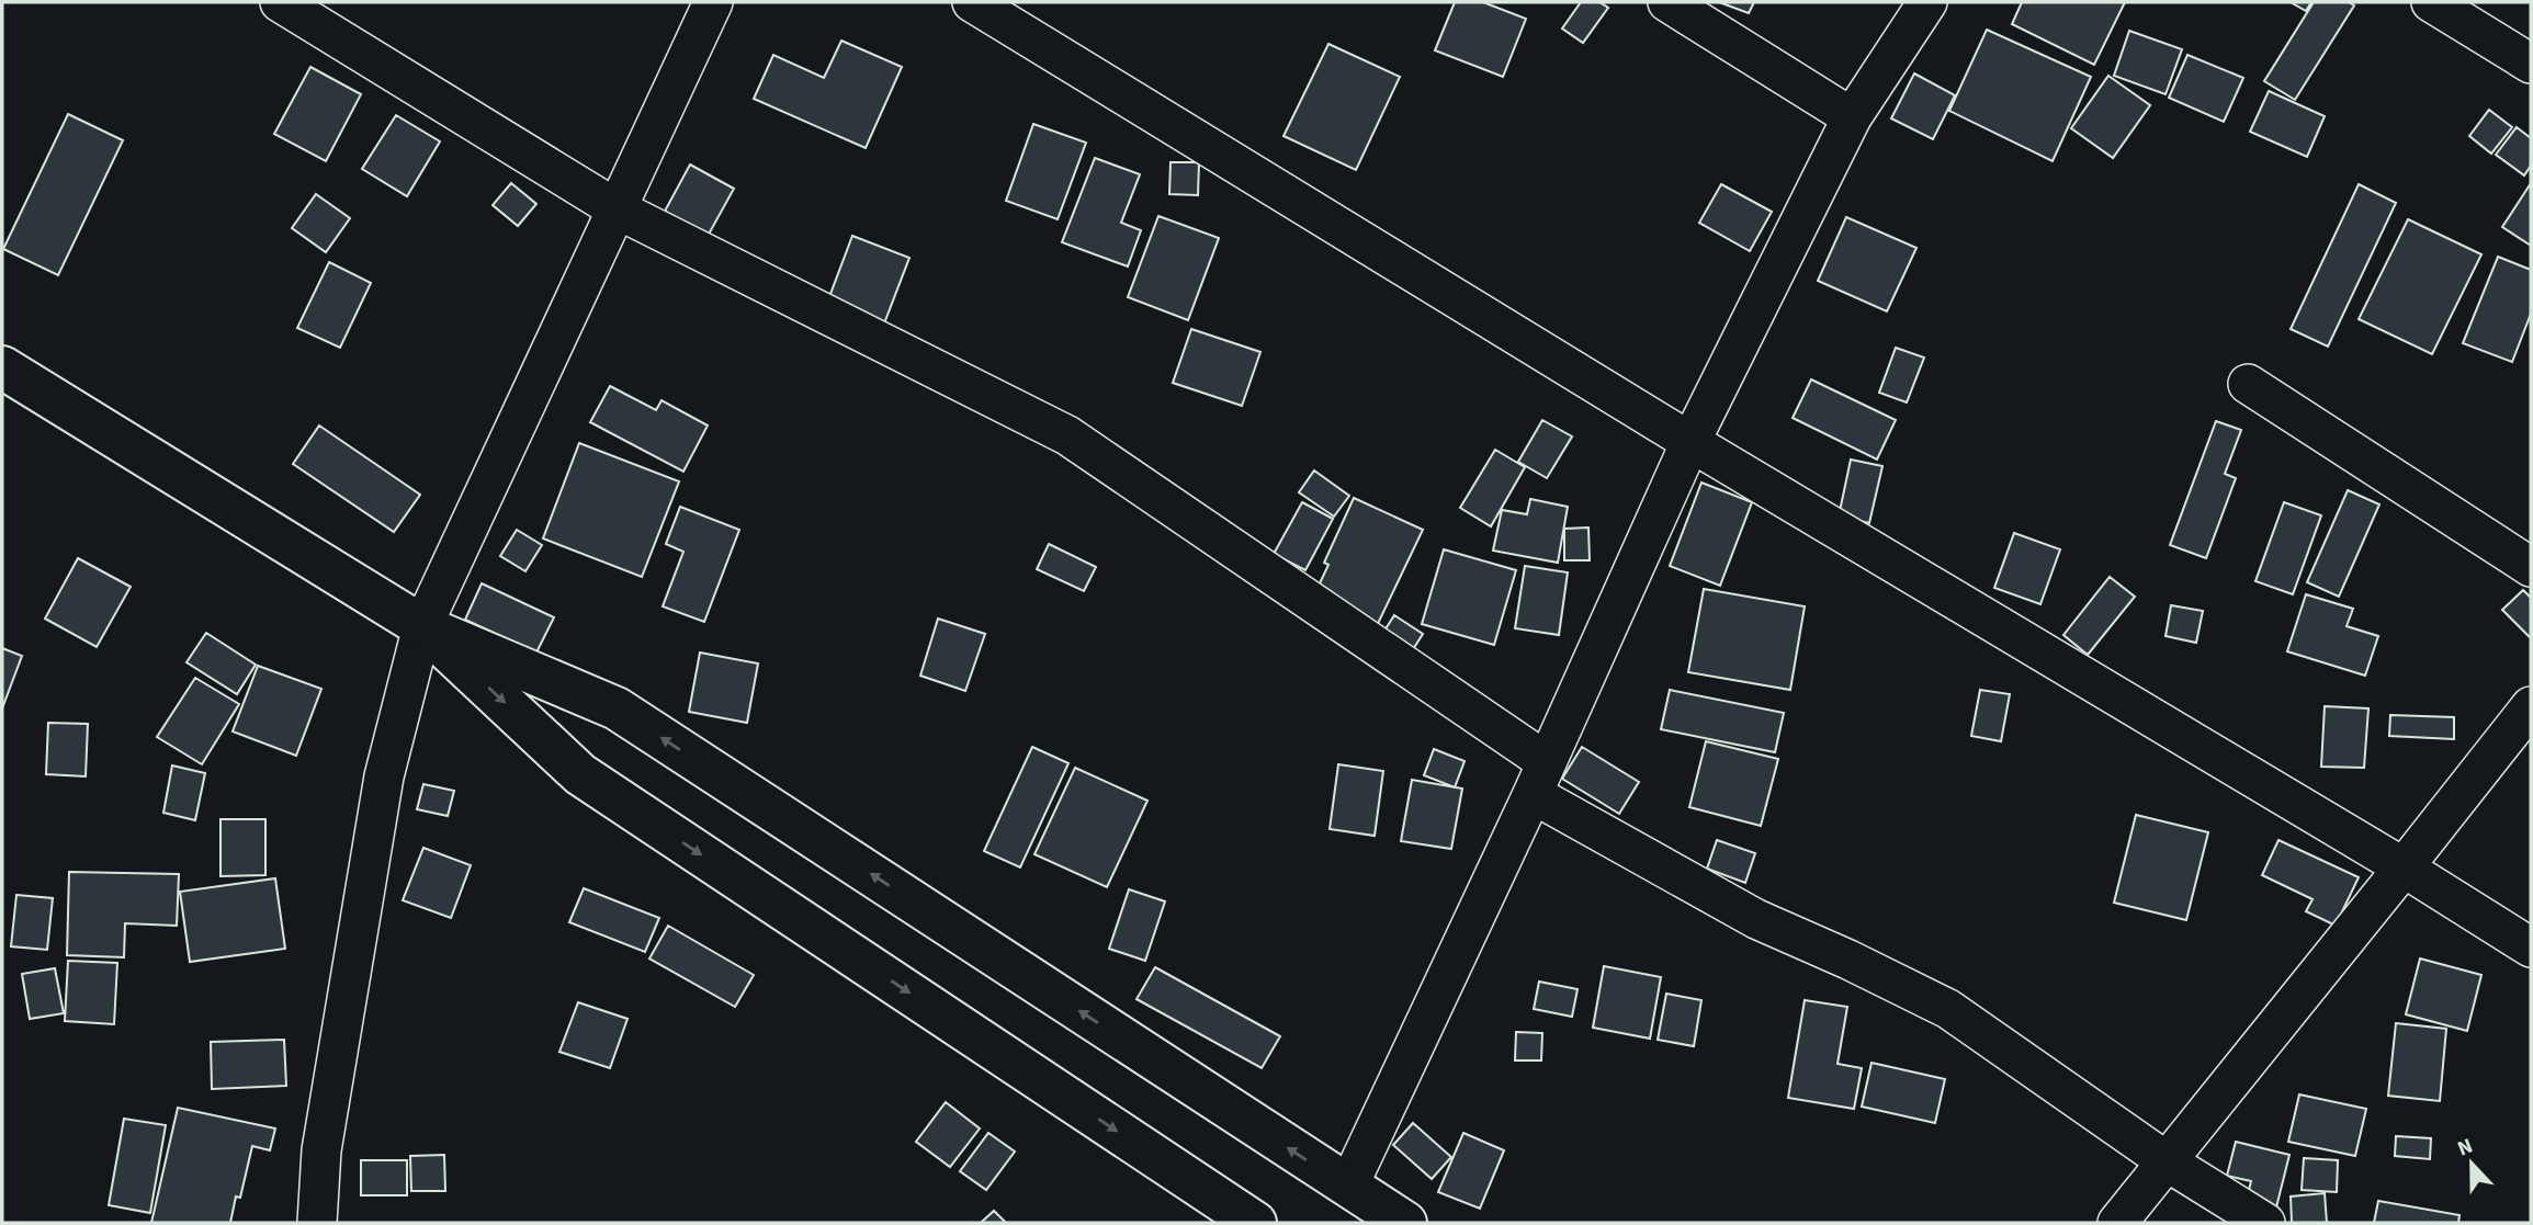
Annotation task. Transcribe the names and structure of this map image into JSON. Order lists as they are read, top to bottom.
{
  "north": "top"
}
